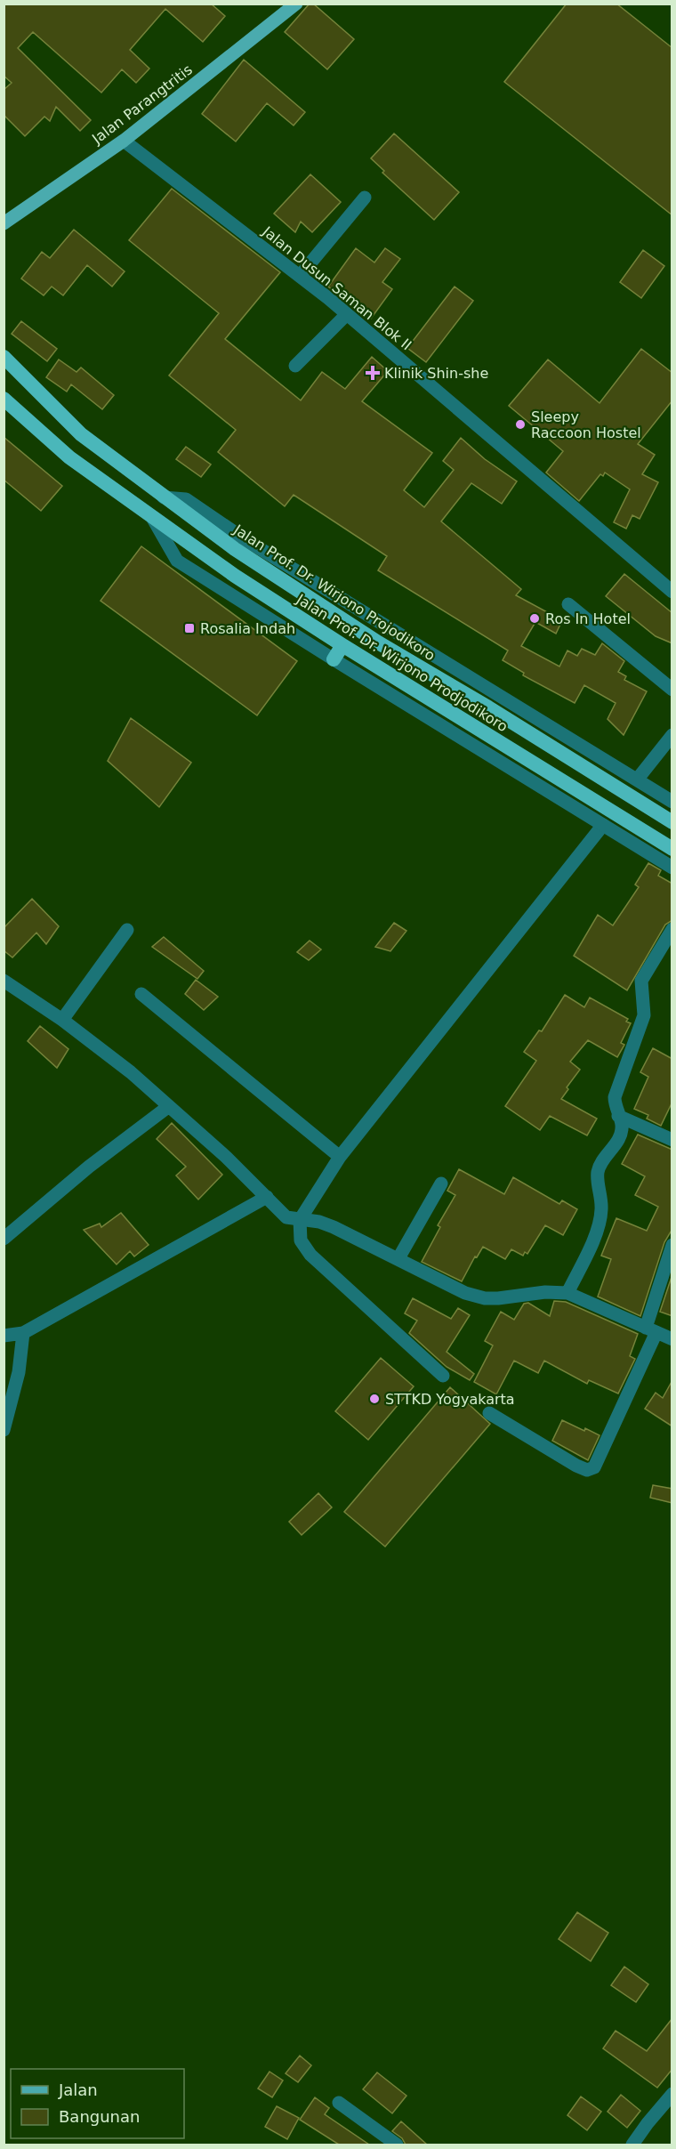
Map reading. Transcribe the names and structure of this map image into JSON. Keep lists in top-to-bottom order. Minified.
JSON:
{"streets":{"highway":["Jalan Prof. Dr. Wirjono Projodikoro","Jalan Prof. Dr. Wirjono Prodjodikoro"],"main road":["Jalan Parangtritis"],"street":["Jalan Dusun Saman Blok II"]},"crossings":[["Jalan Parangtritis","Jalan Dusun Saman Blok II"]],"places":{"health":["Klinik Shin-she"],"other":["Sleepy Raccoon Hostel","Ros In Hotel","STTKD Yogyakarta"],"transit":["Rosalia Indah"]},"legend":["Jalan","Bangunan"]}
